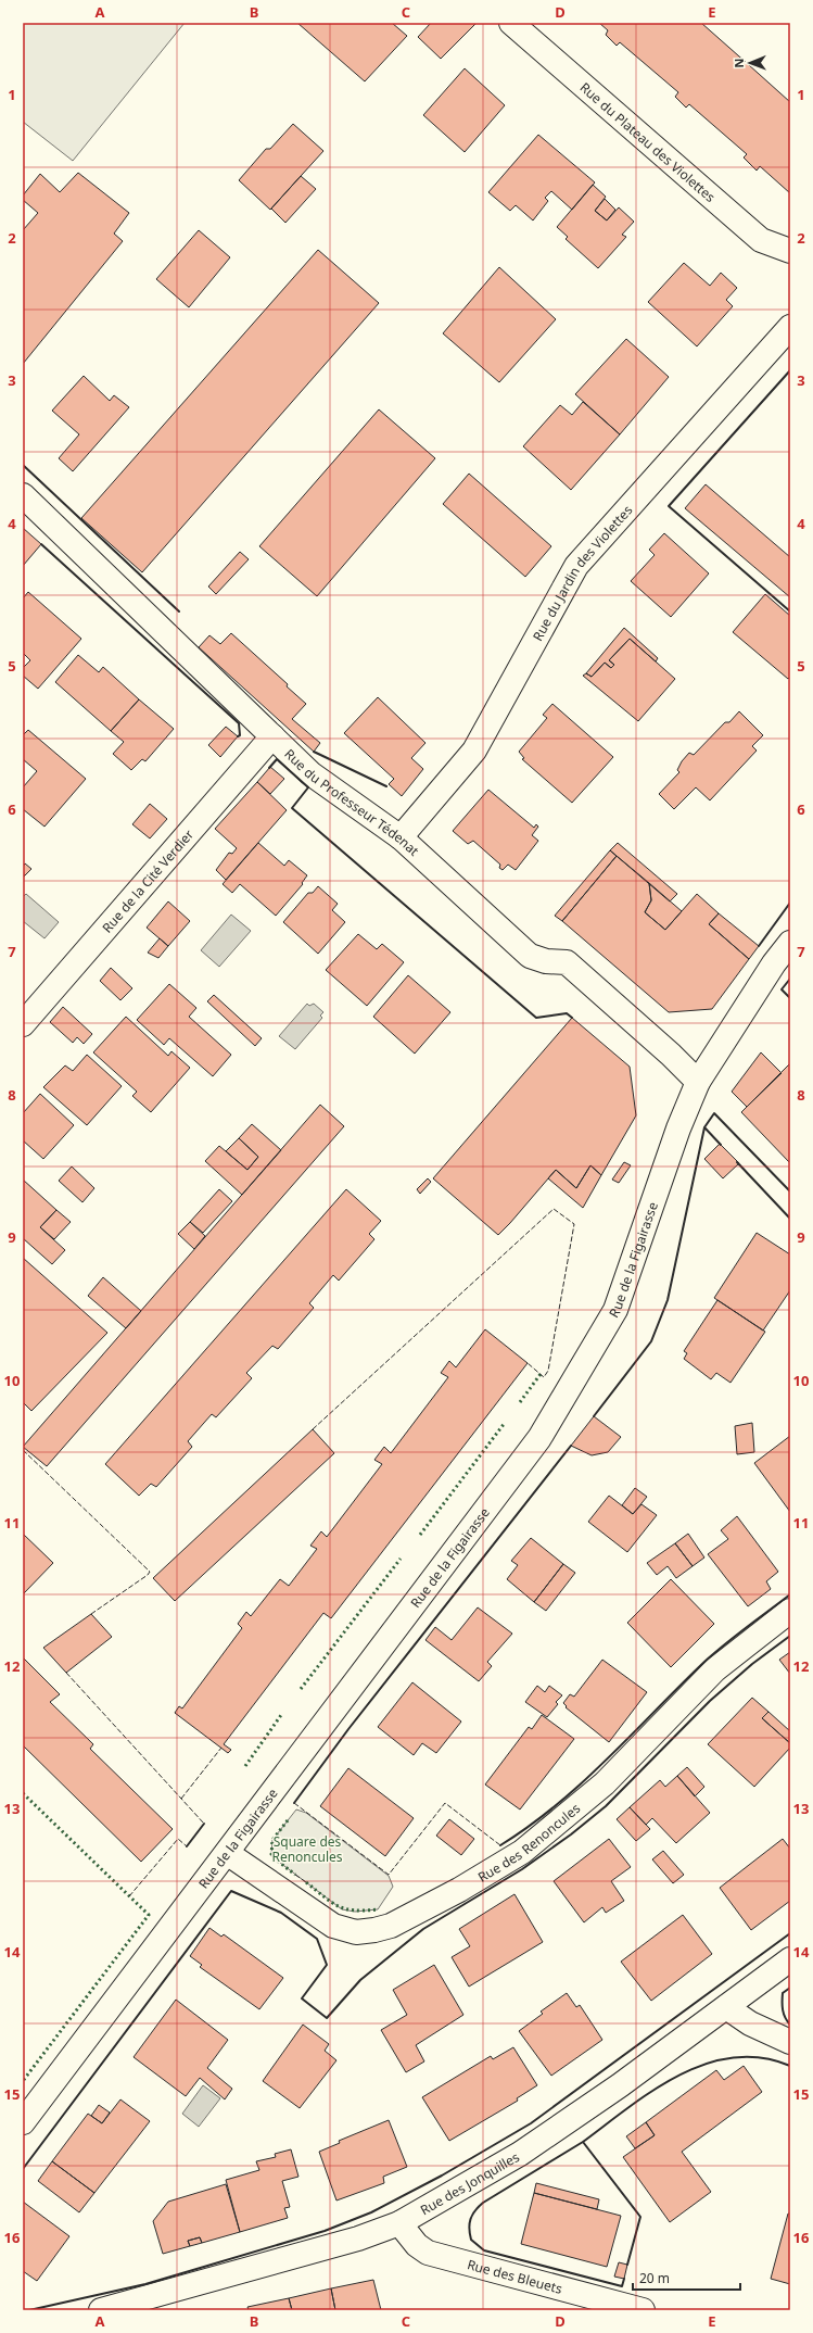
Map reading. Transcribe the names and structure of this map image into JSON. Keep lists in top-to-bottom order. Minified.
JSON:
{"streets":{"street":["Rue du Plateau des Violettes","Rue du Jardin des Violettes","Rue du Professeur Tédenat","Rue de la Cité Verdier","Rue de la Figairasse","Rue des Renoncules","Rue des Jonquilles","Rue des Bleuets"]},"crossings":[["Rue du Jardin des Violettes","Rue du Professeur Tédenat"],["Rue du Professeur Tédenat","Rue de la Cité Verdier"],["Rue du Professeur Tédenat","Rue de la Figairasse"],["Rue de la Figairasse","Rue des Renoncules"],["Rue des Jonquilles","Rue des Bleuets"]],"parks":["Square des Renoncules"],"scale_bar":"20 m","north":"left","grid":{"columns":["A","B","C","D","E"],"rows":["1","2","3","4","5","6","7","8","9","10","11","12","13","14","15","16"]}}
